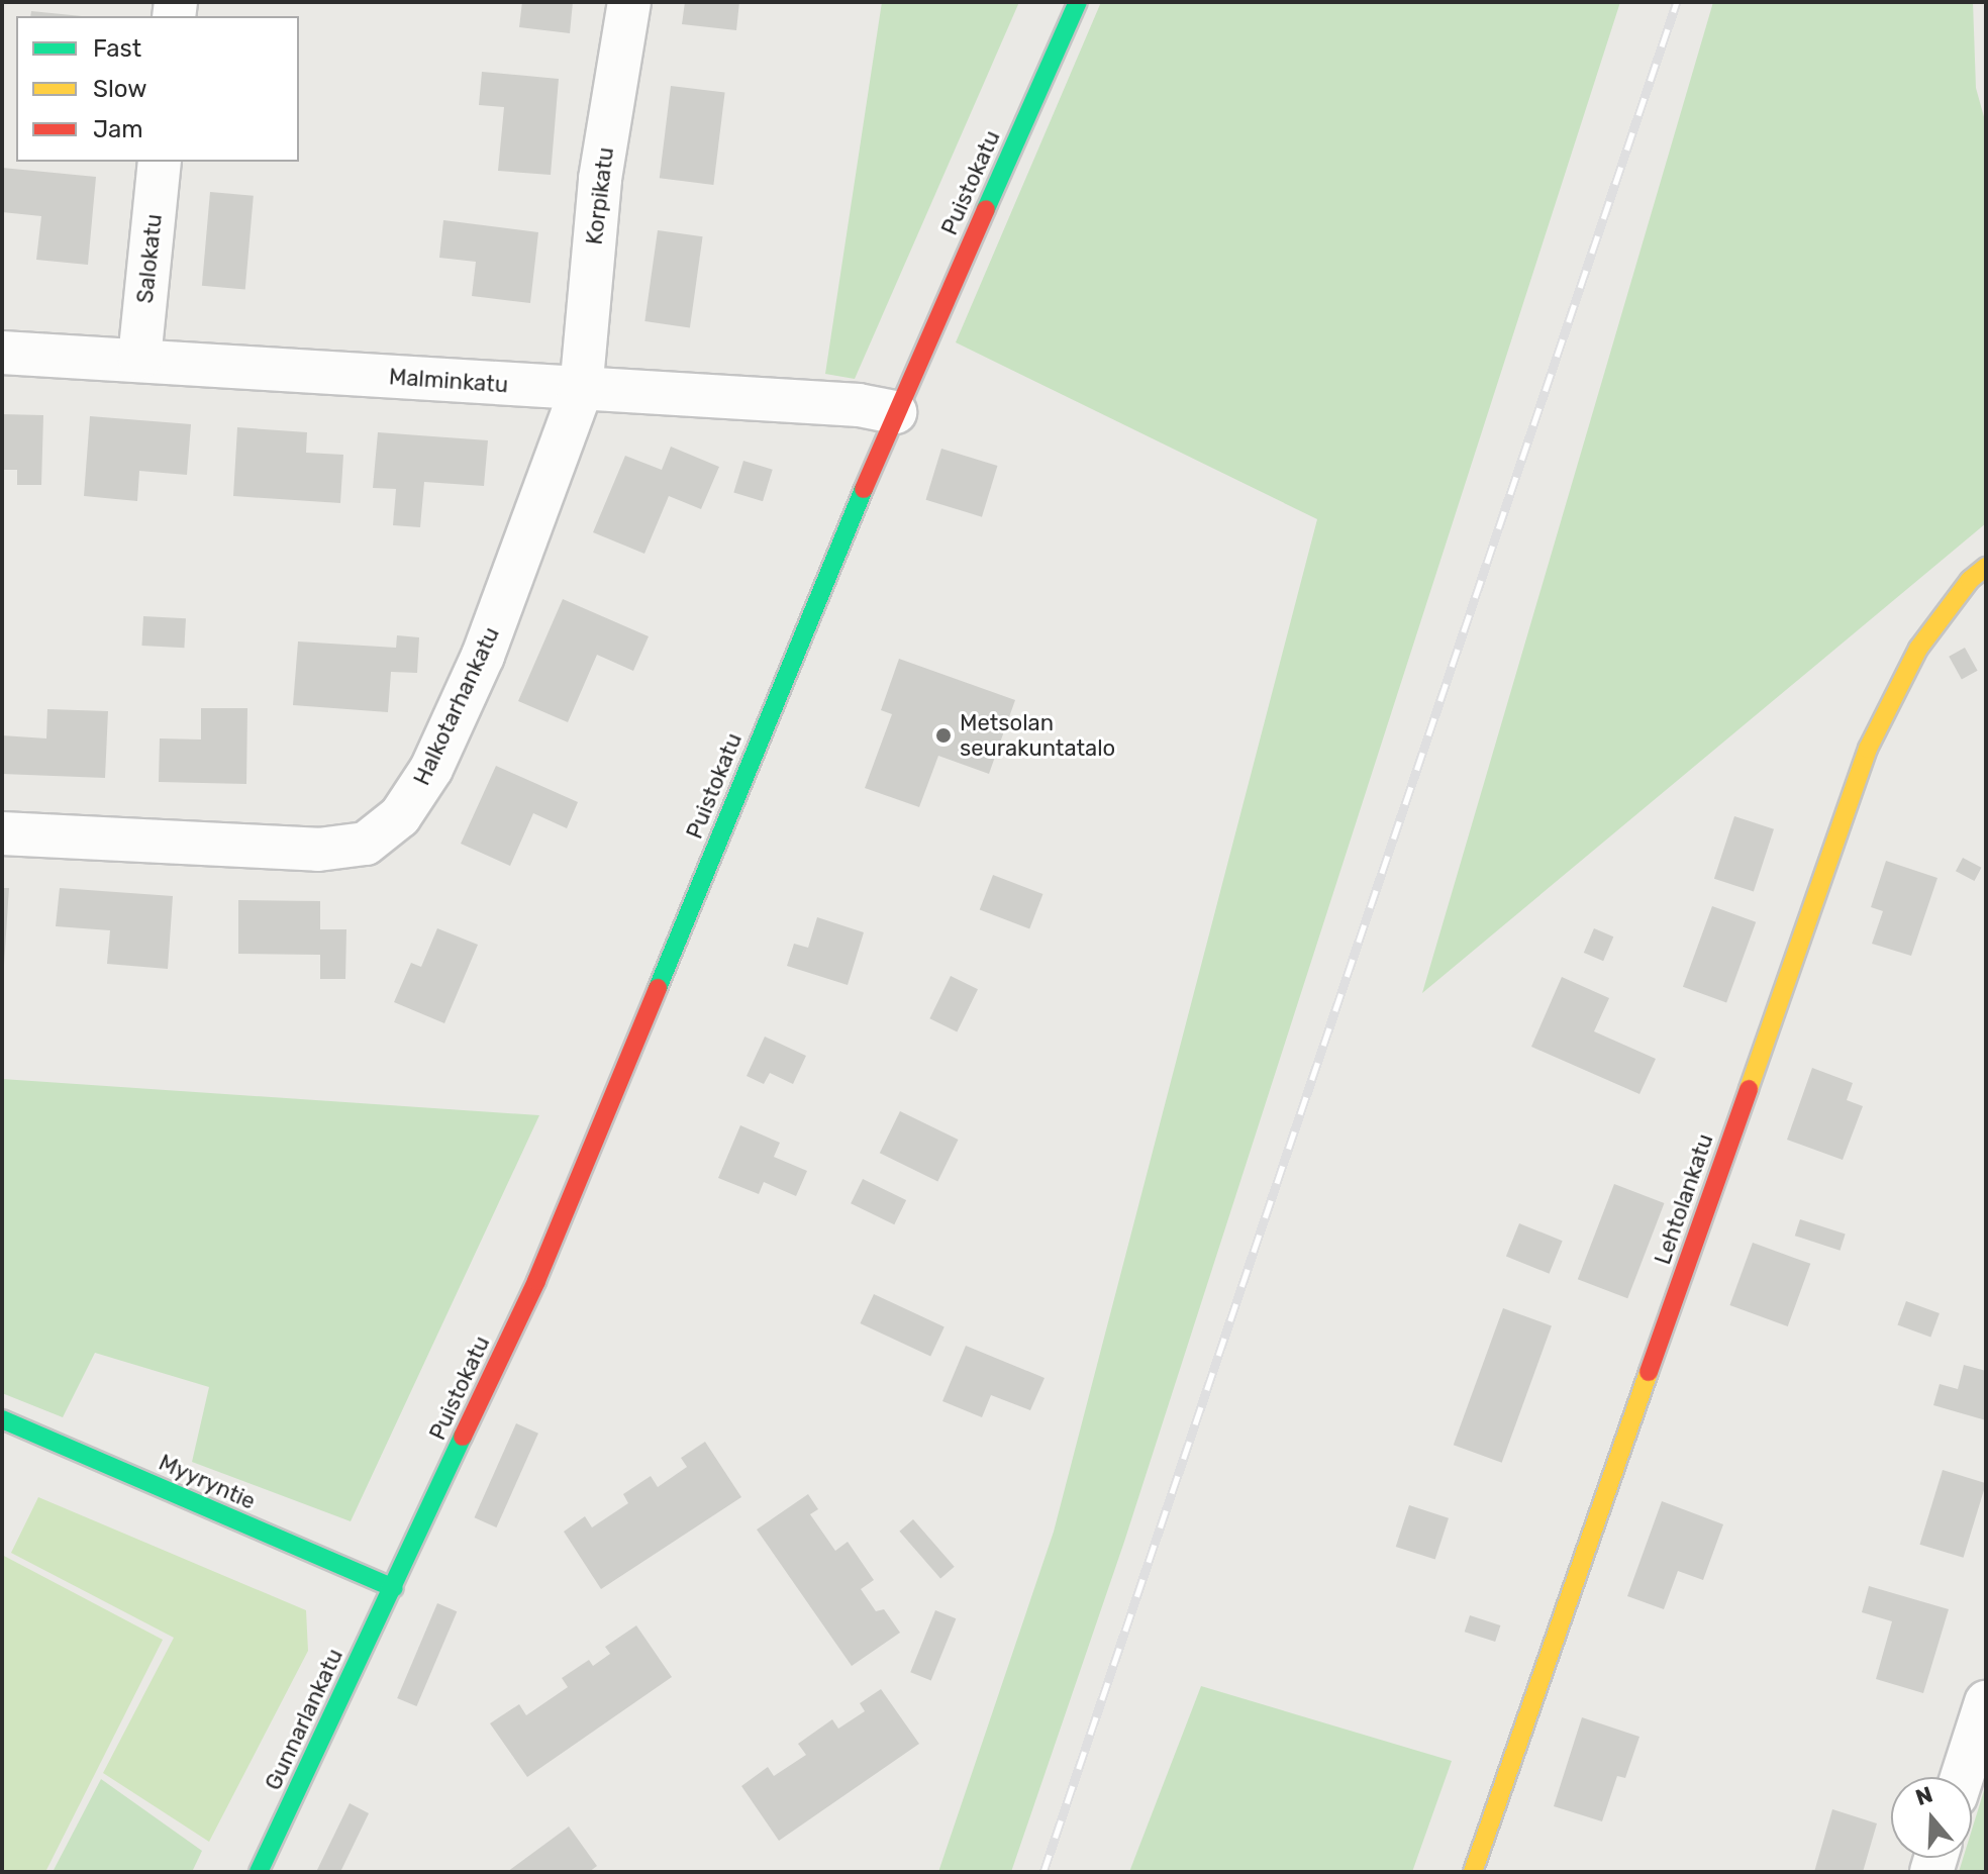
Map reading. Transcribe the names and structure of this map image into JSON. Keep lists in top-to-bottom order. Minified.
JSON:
{"streets":{"street":["Puistokatu","Korpikatu","Salokatu","Malminkatu","Halkotarhankatu","Lehtolankatu","Myyryntie","Gunnarlankatu"]},"crossings":[["Puistokatu","Malminkatu"],["Puistokatu","Myyryntie"],["Puistokatu","Gunnarlankatu"],["Korpikatu","Malminkatu"],["Korpikatu","Halkotarhankatu"],["Salokatu","Malminkatu"],["Malminkatu","Halkotarhankatu"],["Myyryntie","Gunnarlankatu"]],"places":["Metsolan seurakuntatalo"],"legend":["Fast","Slow","Jam"],"north":"top"}
